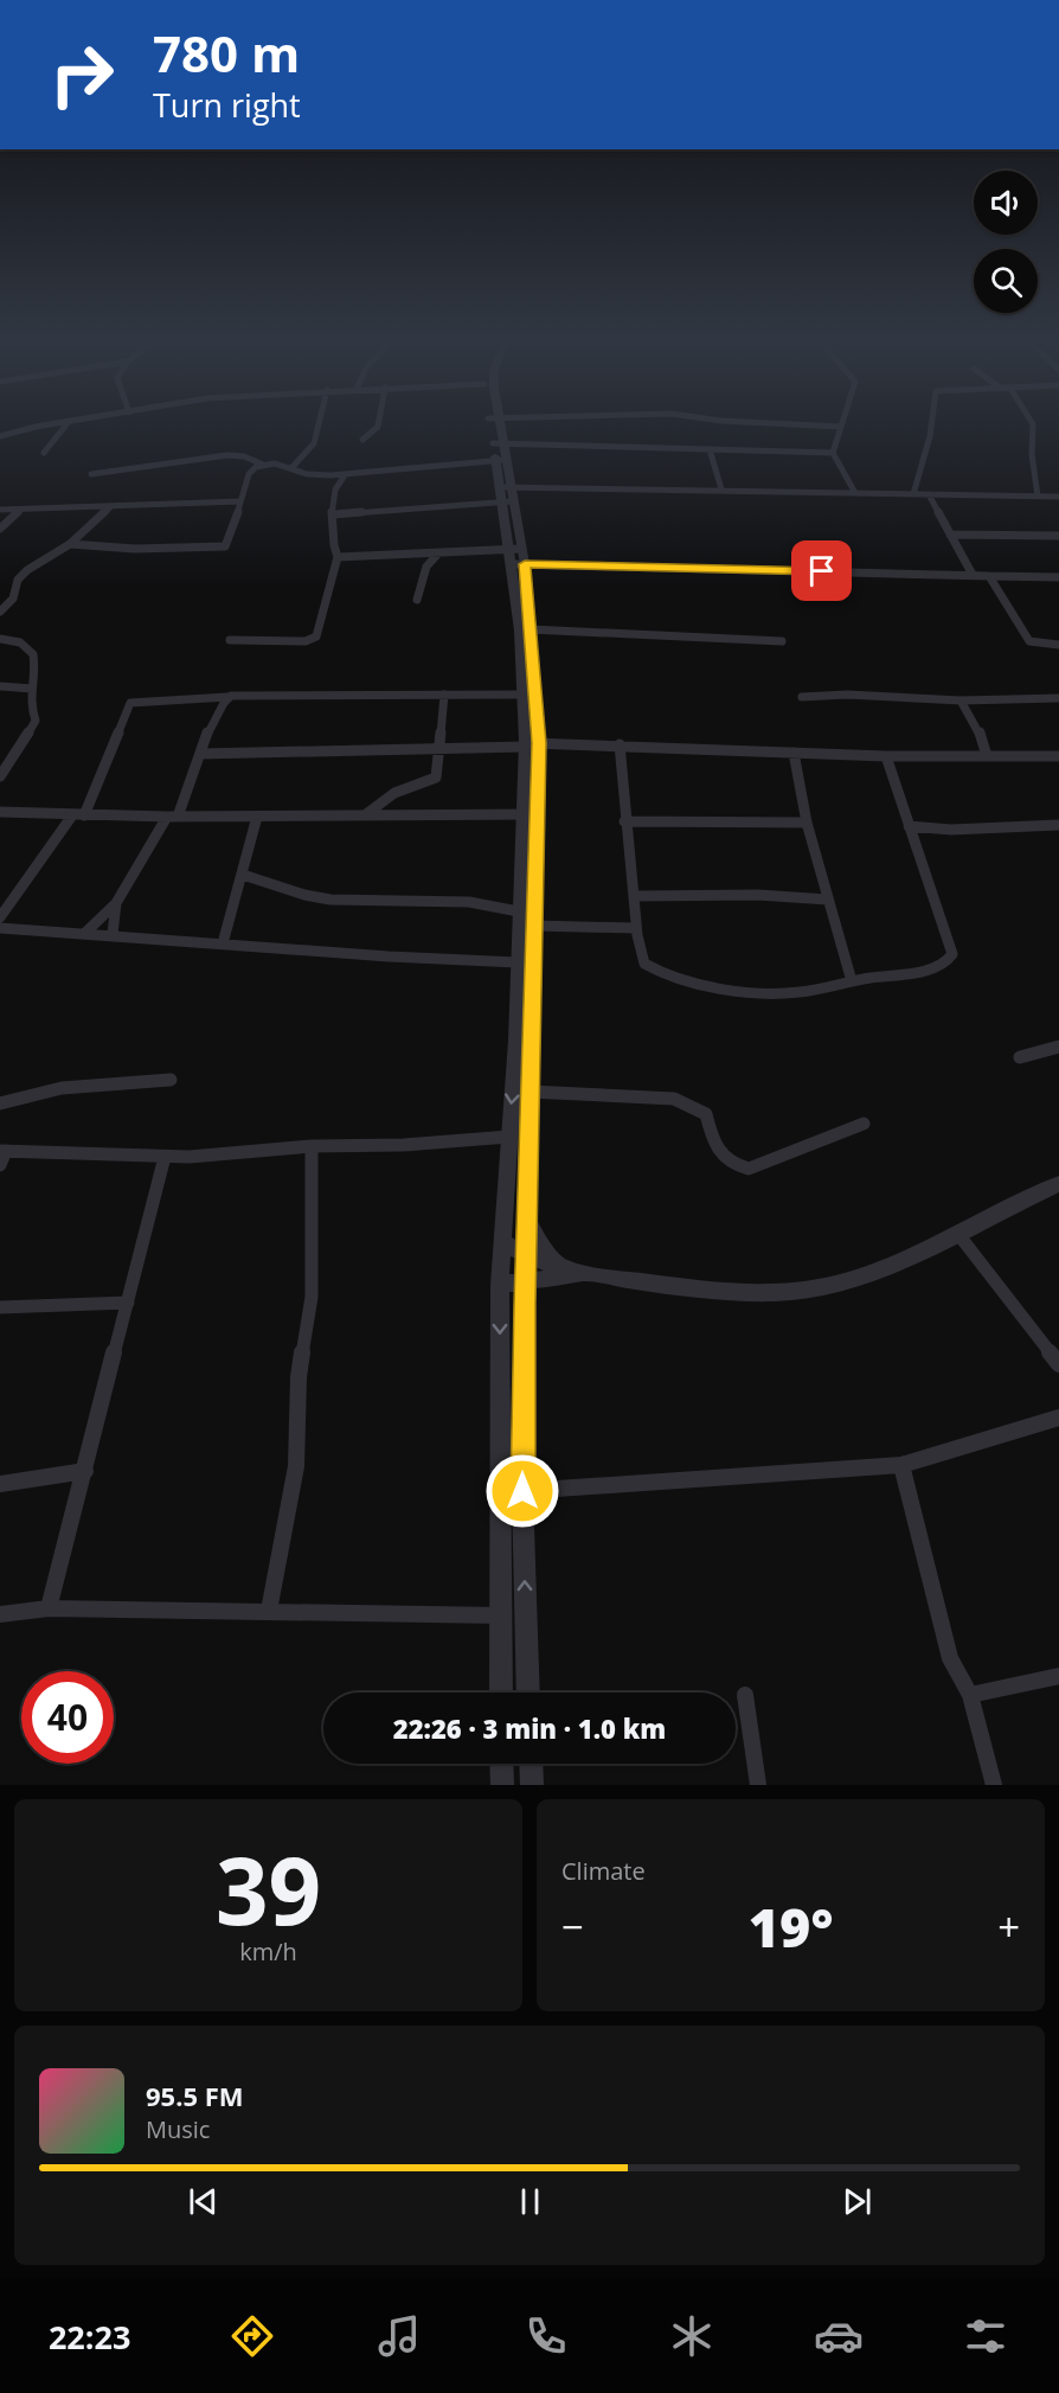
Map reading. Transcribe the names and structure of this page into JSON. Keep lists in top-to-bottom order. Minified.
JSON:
{"page":{"turn":["780 m","Turn right"],"limit":"40","trip":"22:26 · 3 min · 1.0 km","tile":[["39","km/h"],"Climate"],"heat":["−","19°","+"],"song":["95.5 FM","Music"],"tabs":"22:23"}}
